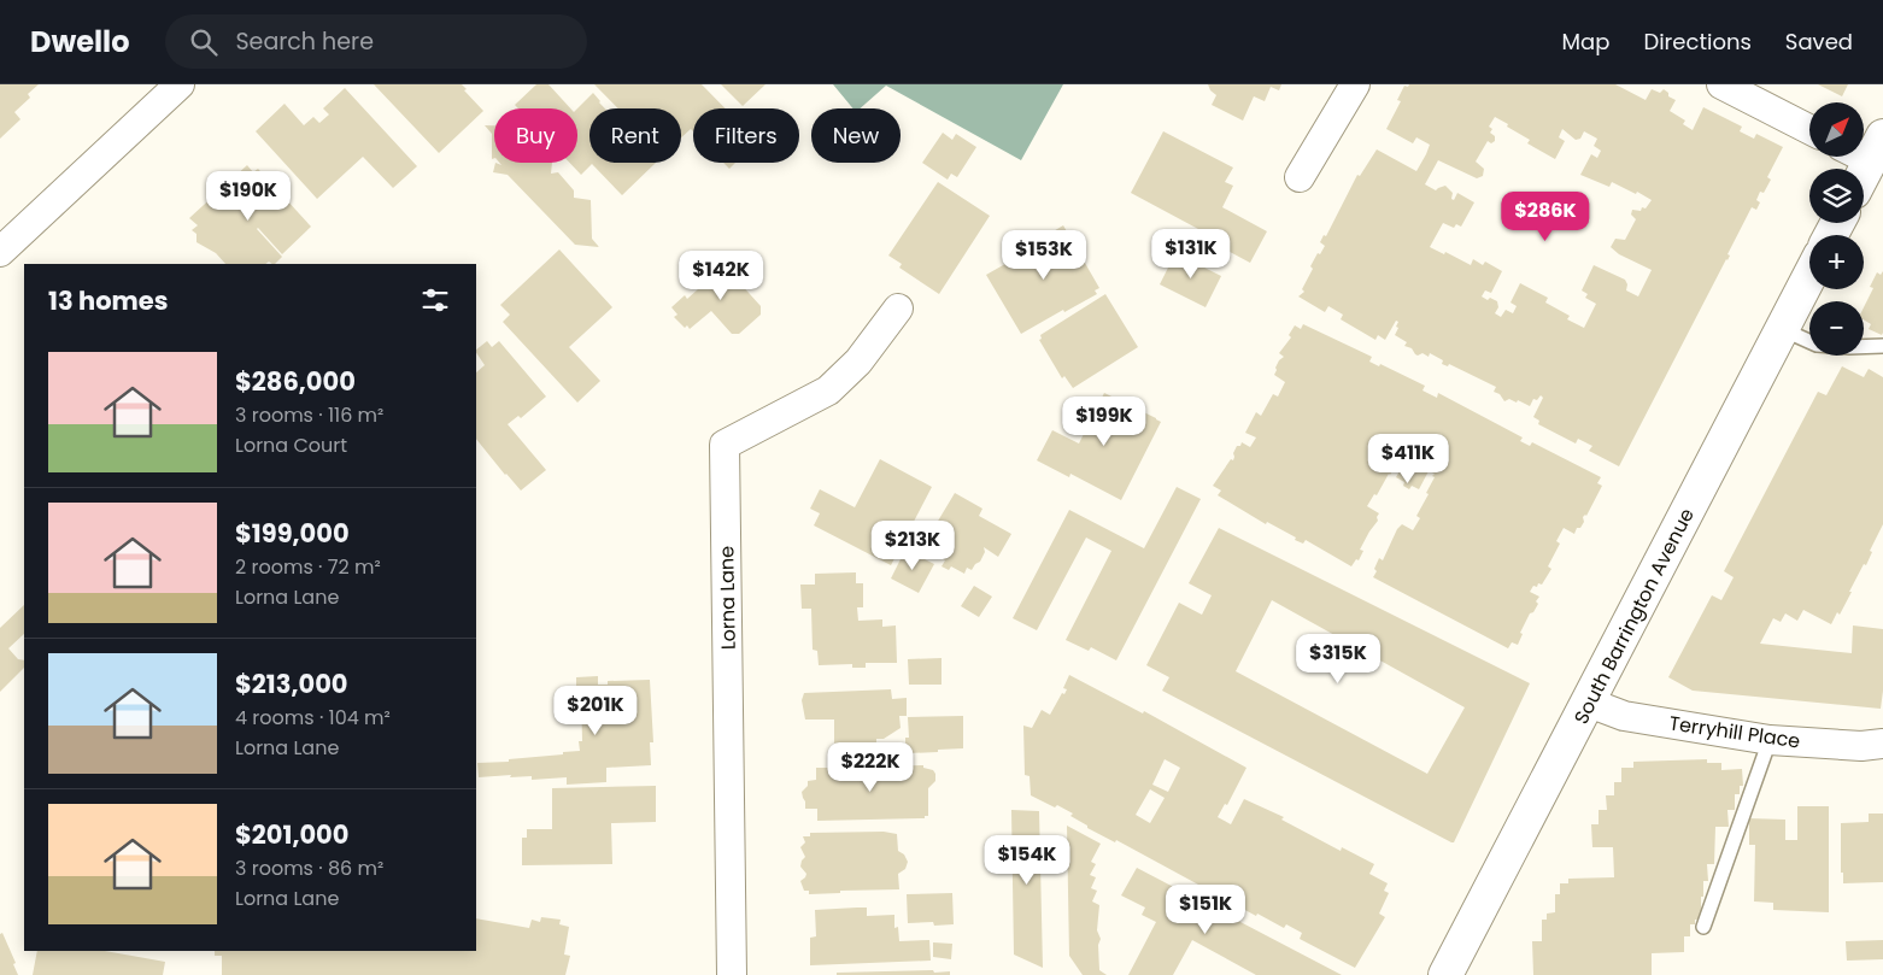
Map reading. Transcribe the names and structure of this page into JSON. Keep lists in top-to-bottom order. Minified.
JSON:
{"streets":{"street":["Lorna Lane","South Barrington Avenue","Terryhill Place"]},"crossings":[["South Barrington Avenue","Terryhill Place"]],"north":"top right","page":{"header":"Dwello","search":"Search here","nav":["Map","Directions","Saved"],"map_buttons":["+","−"],"chip":["Buy","Rent","Filters","New"],"price":["$190K","$286K","$131K","$153K","$142K","$199K","$411K","$213K","$315K","$201K","$222K","$154K","$151K"],"heading":"13 homes","list":[{"name":"$286,000","note":"3 rooms · 116 m² · Lorna Court"},{"name":"$199,000","note":"2 rooms · 72 m² · Lorna Lane"},{"name":"$213,000","note":"4 rooms · 104 m² · Lorna Lane"},{"name":"$201,000","note":"3 rooms · 86 m² · Lorna Lane"}]}}
